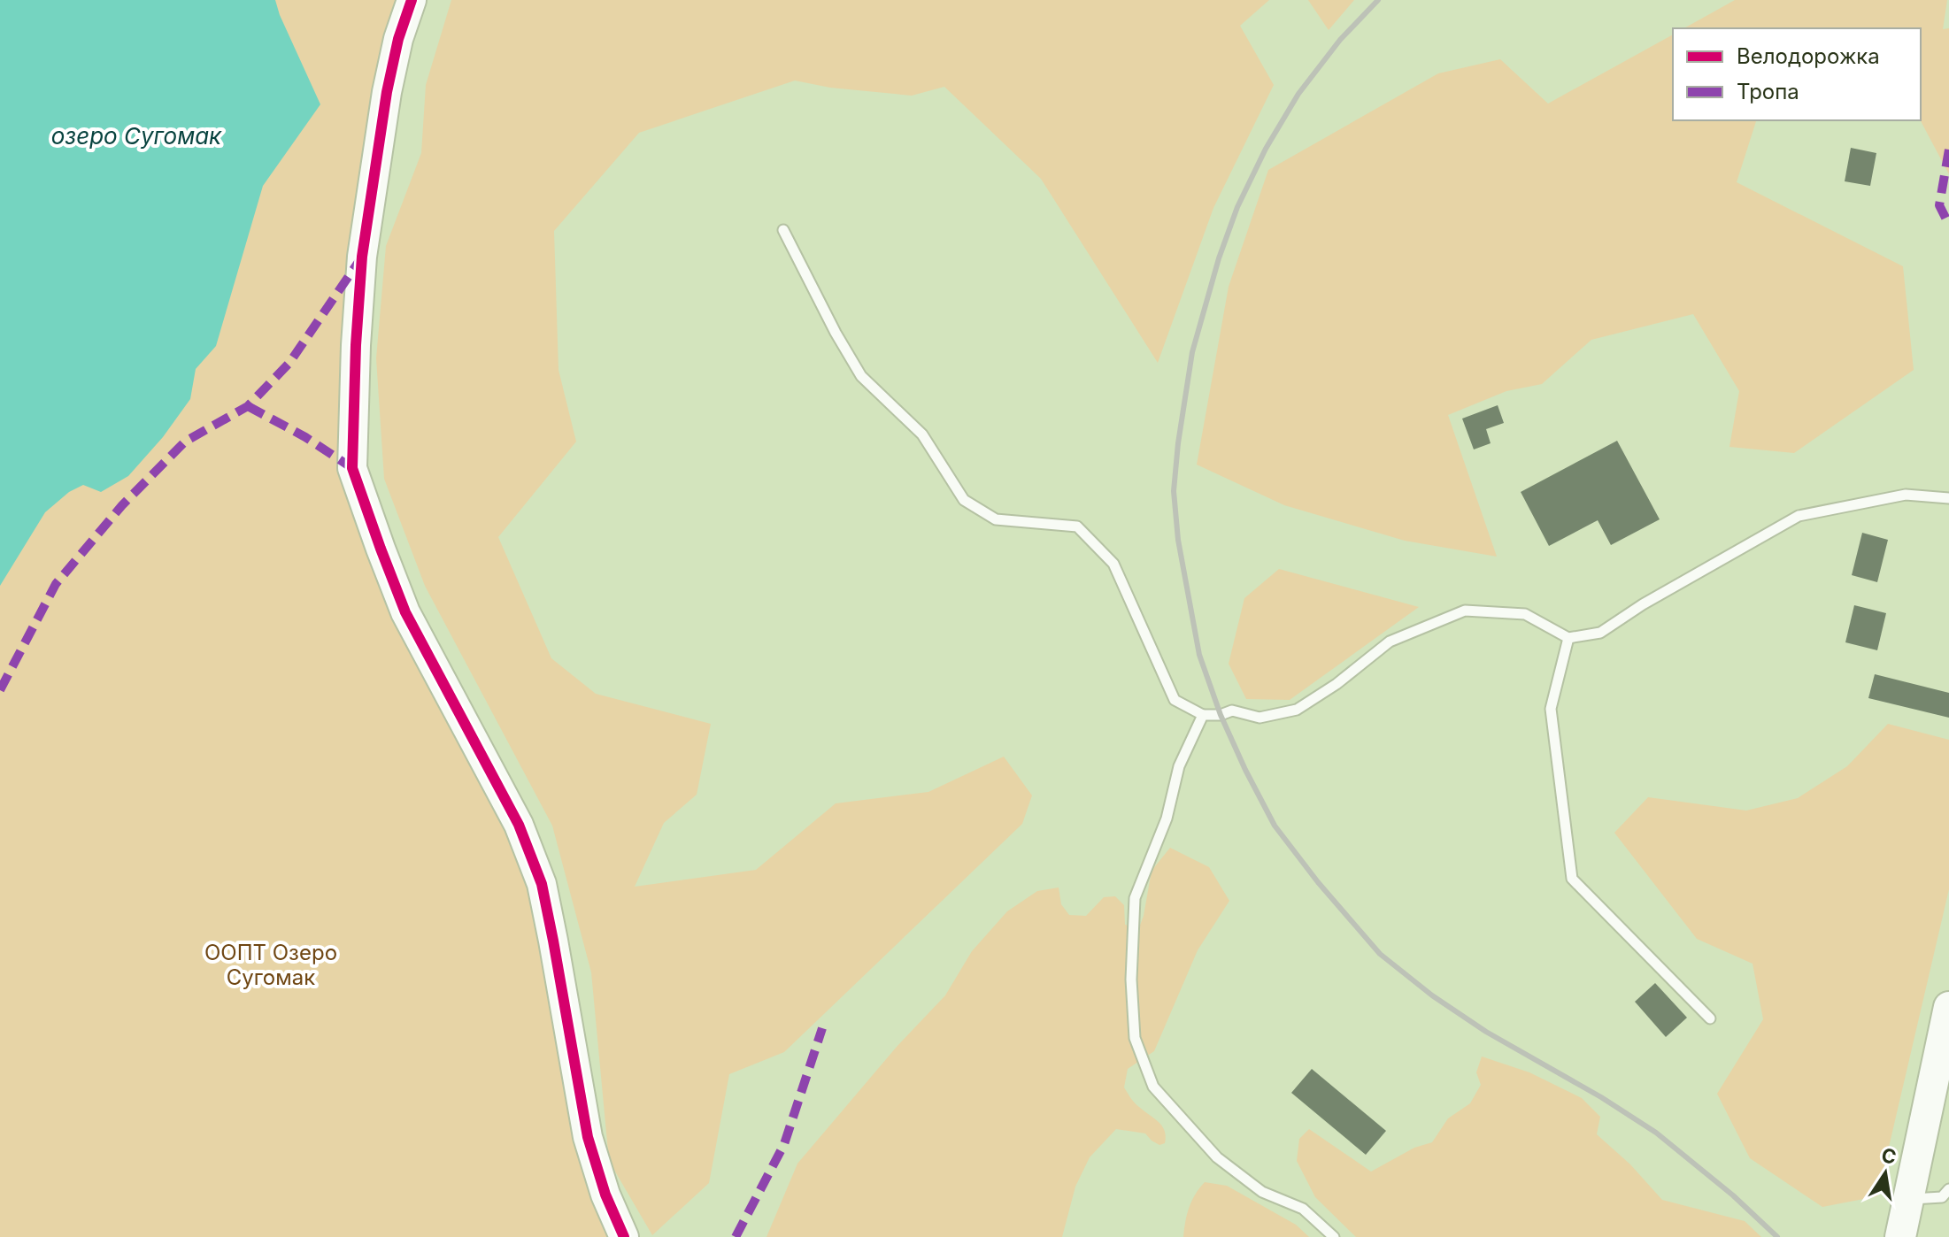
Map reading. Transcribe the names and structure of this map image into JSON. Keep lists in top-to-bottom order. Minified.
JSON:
{"water":["озеро Сугомак"],"parks":["ООПТ Озеро Сугомак"],"legend":["Велодорожка","Тропа"],"north":"top"}
